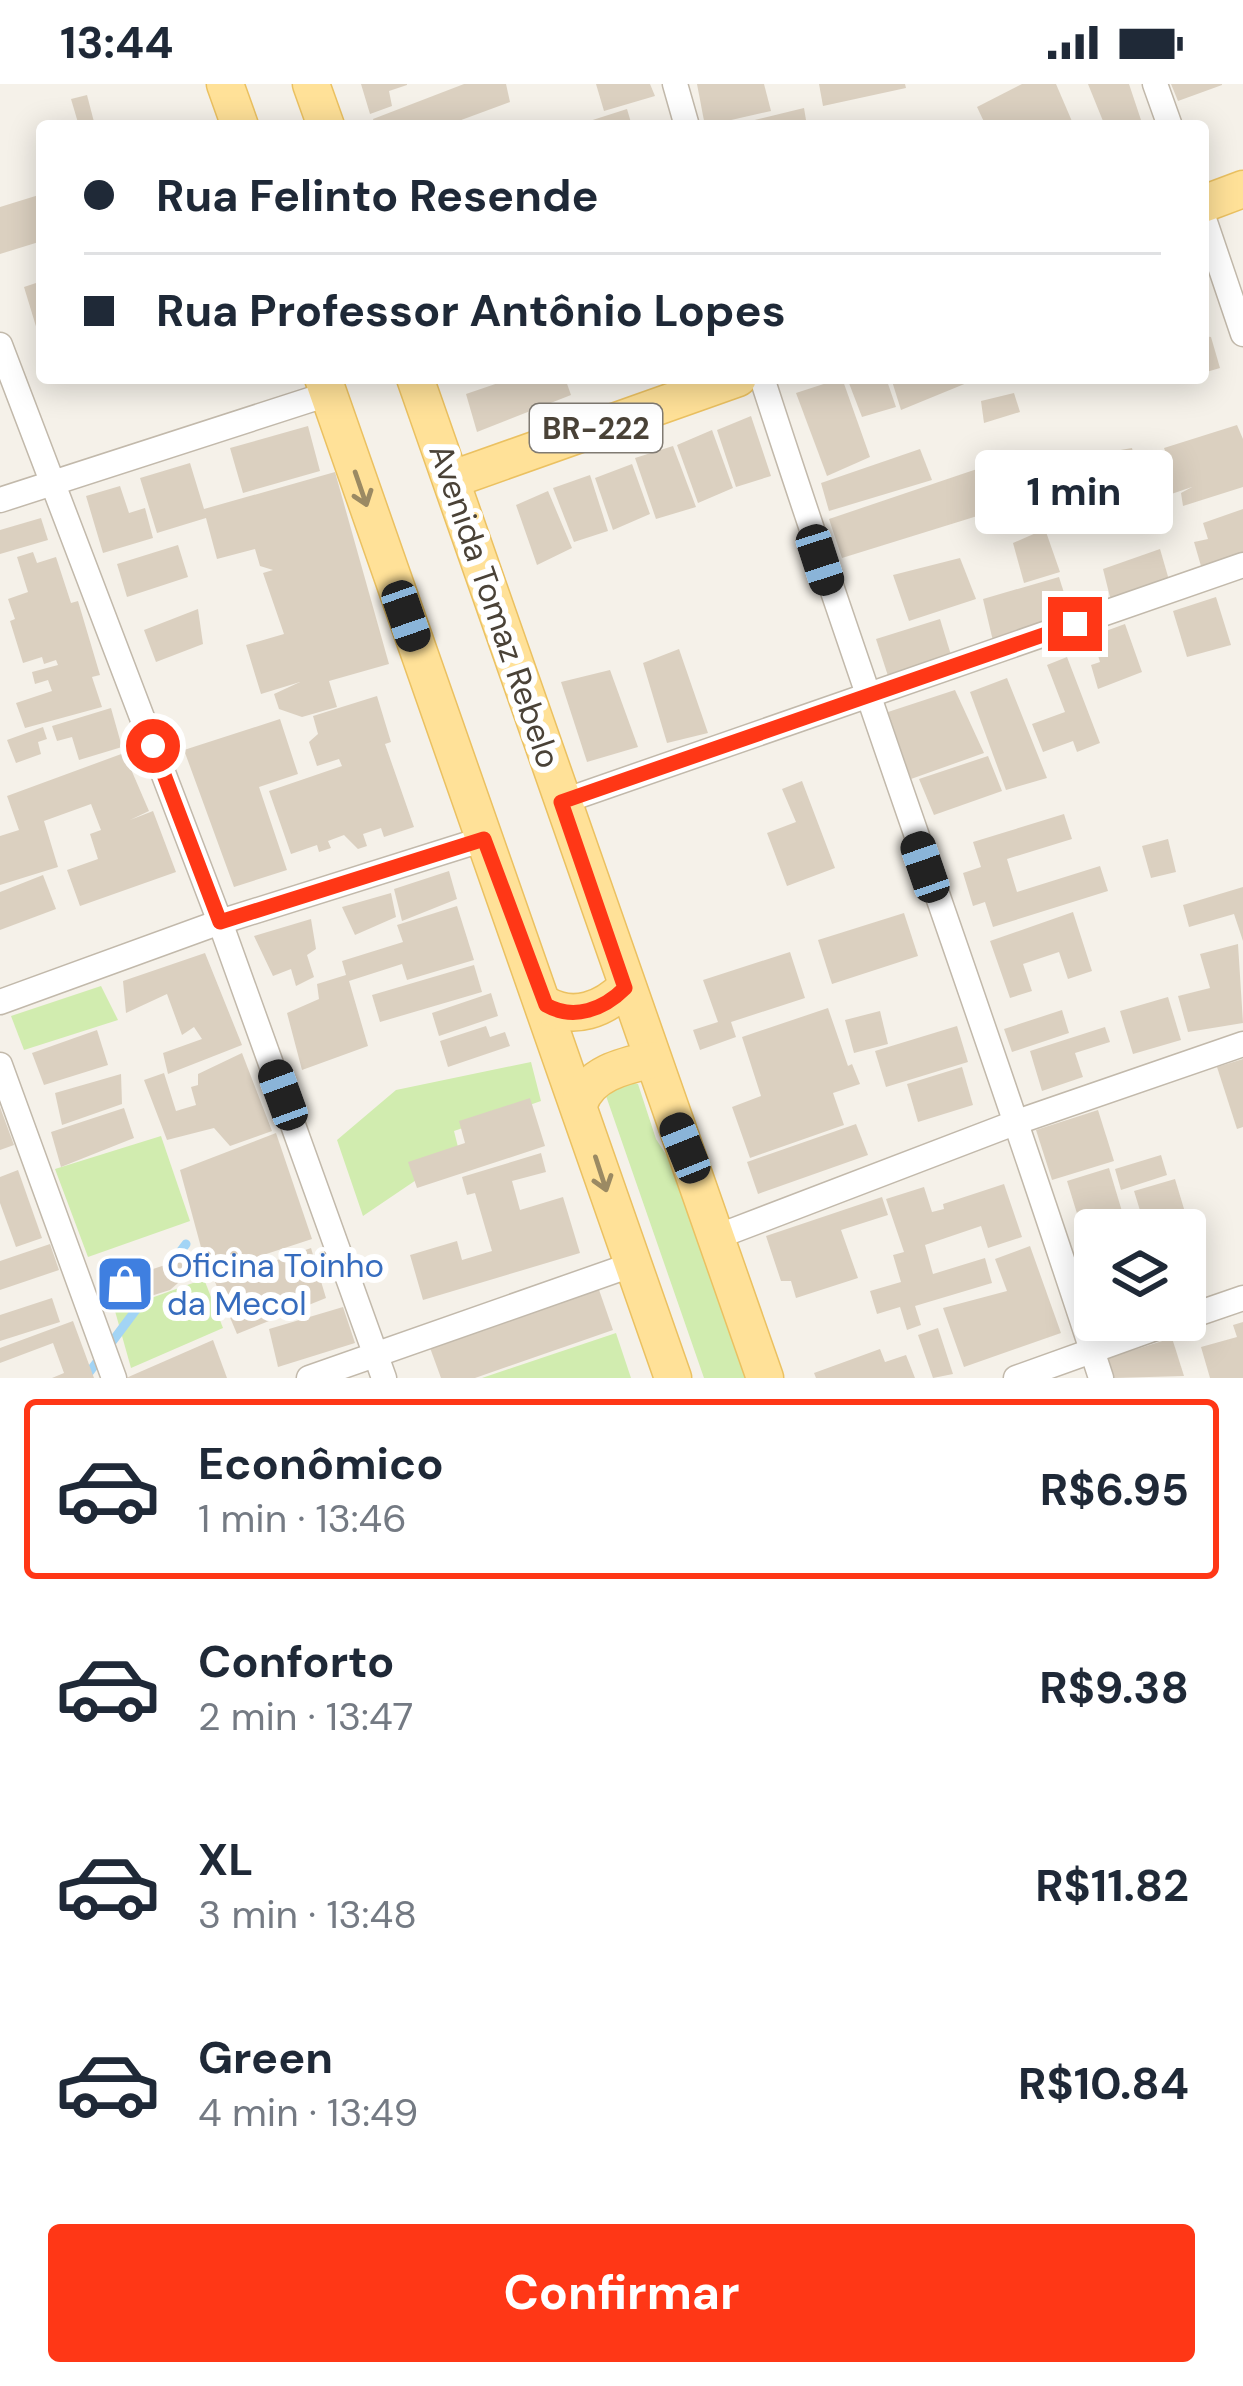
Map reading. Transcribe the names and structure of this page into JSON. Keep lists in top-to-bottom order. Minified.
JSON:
{"streets":{"main road":["BR-222","Avenida Tomaz Rebelo"]},"crossings":[["BR-222","Avenida Tomaz Rebelo"]],"places":{"shop":["Oficina Toinho da Mecol"]},"page":{"status":"13:44","banner":["Rua Felinto Resende","Rua Professor Antônio Lopes"],"bubble":"1 min","list":[{"name":"Econômico","note":"1 min · 13:46","value":"R$6.95"},{"name":"Conforto","note":"2 min · 13:47","value":"R$9.38"},{"name":"XL","note":"3 min · 13:48","value":"R$11.82"},{"name":"Green","note":"4 min · 13:49","value":"R$10.84"}],"buttons":"Confirmar"}}
